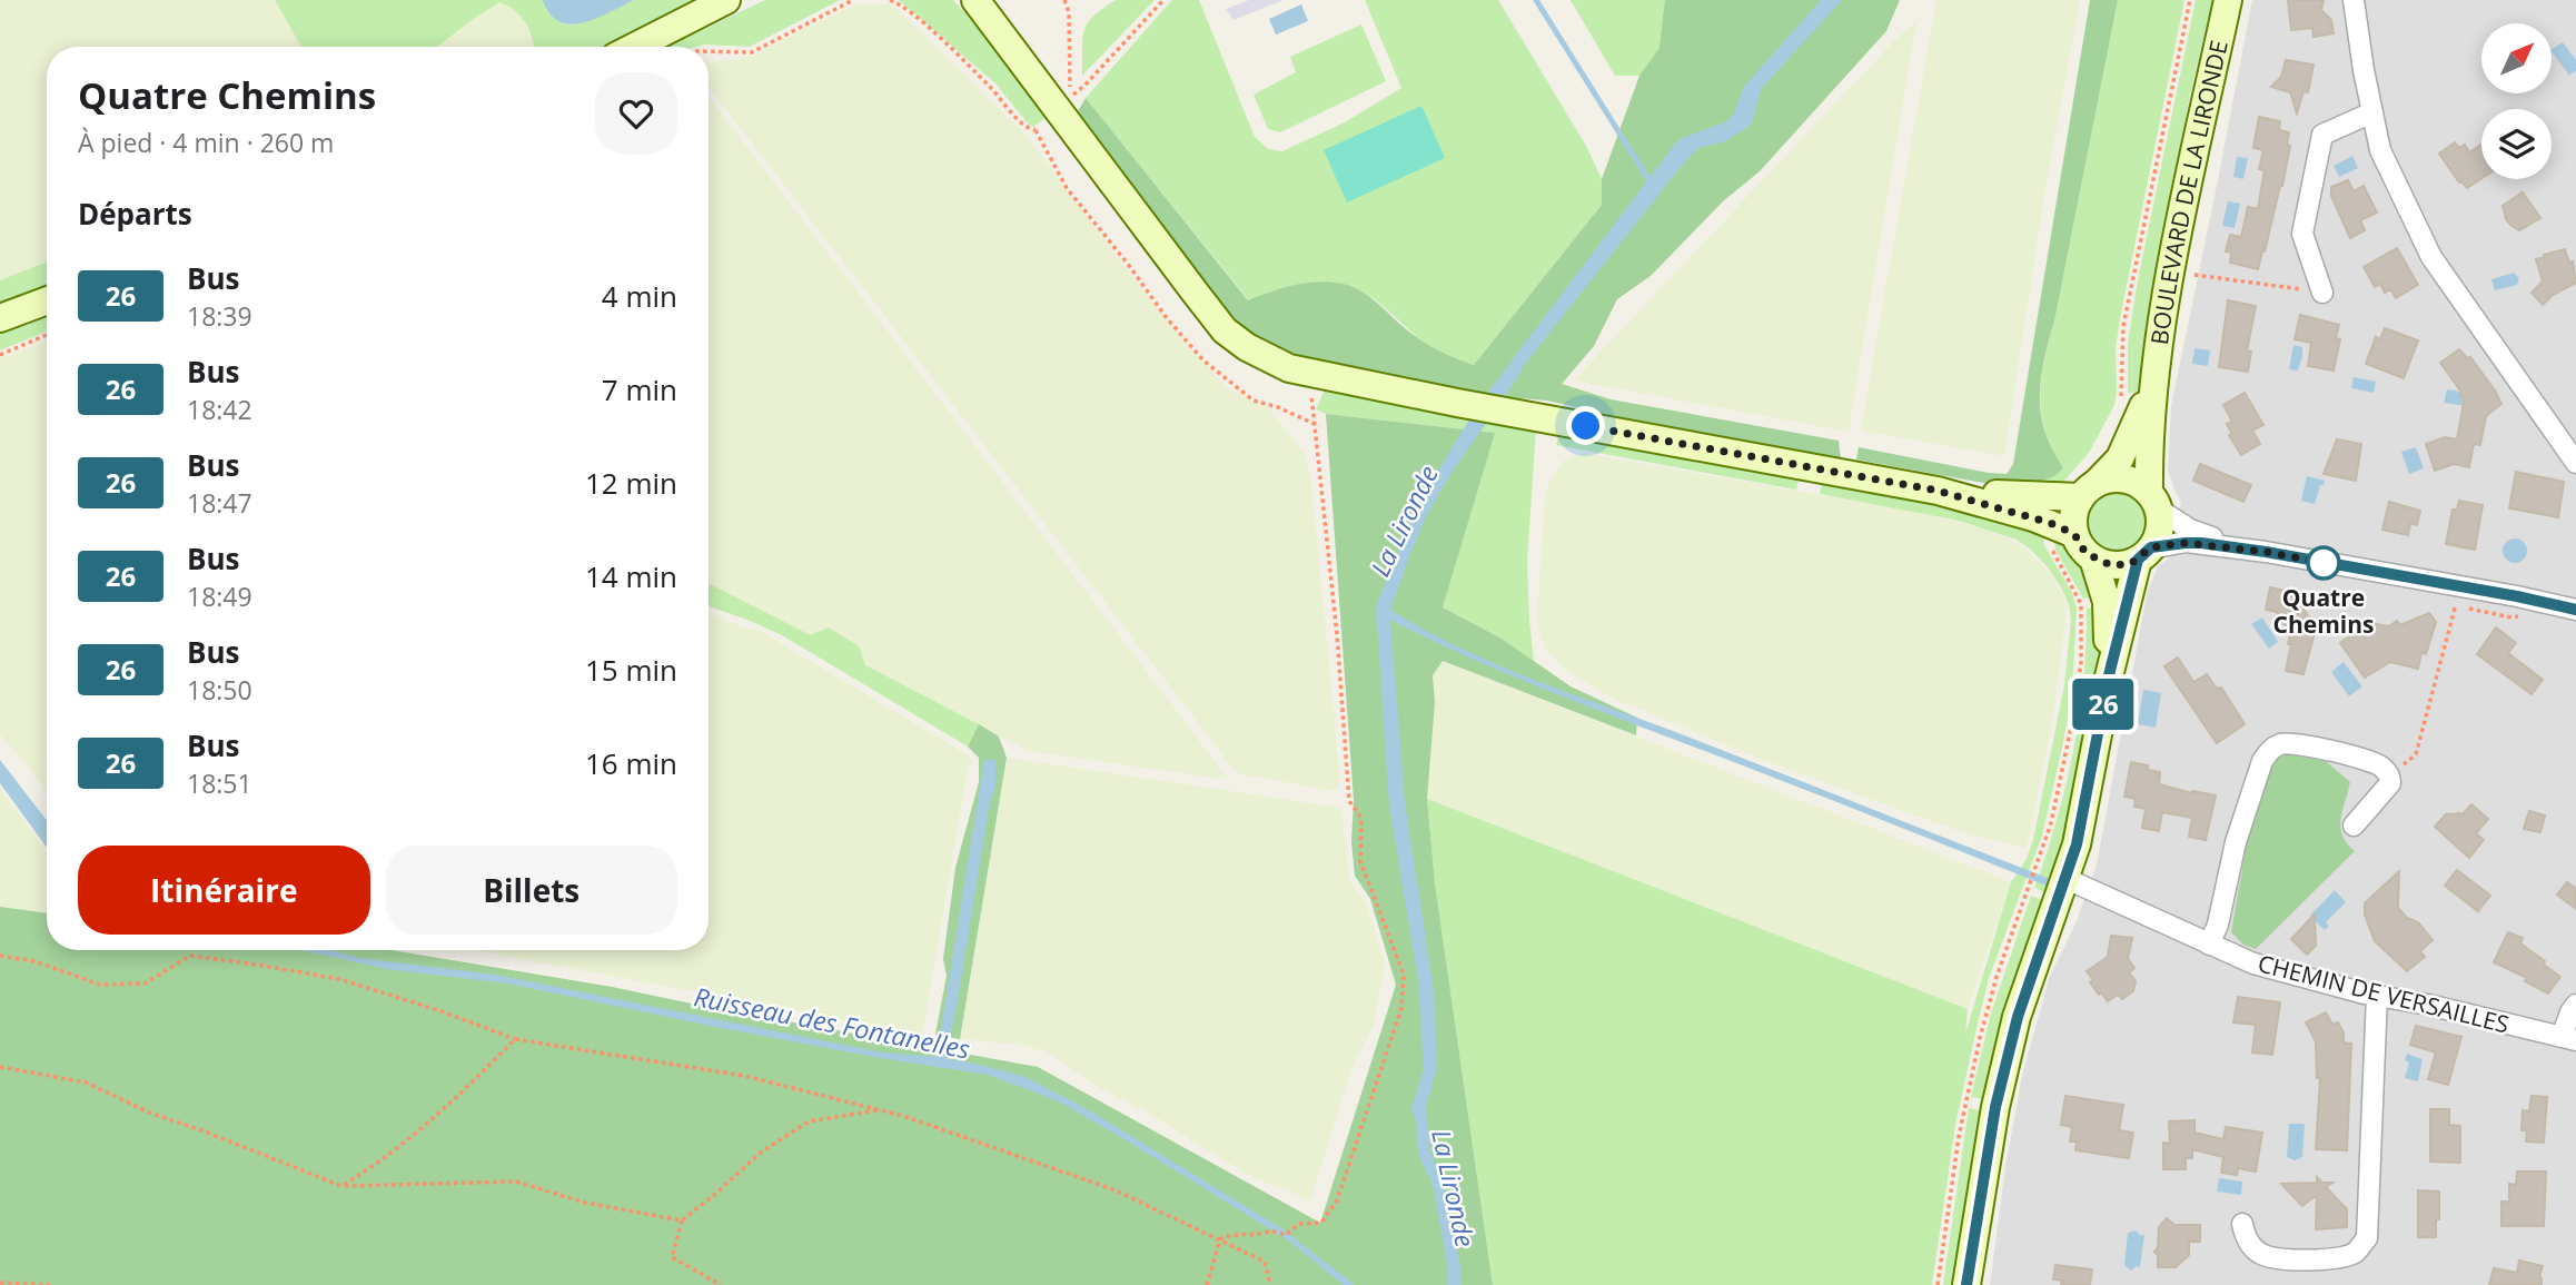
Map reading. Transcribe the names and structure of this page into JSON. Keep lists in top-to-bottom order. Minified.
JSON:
{"streets":{"street":["BOULEVARD DE LA LIRONDE","CHEMIN DE VERSAILLES"]},"water":["La Lironde","Ruisseau des Fontanelles"],"places":["Quatre Chemins"],"lines":["bus line 26"],"north":"top right","page":{"on_map":"26","heading":[["Quatre Chemins","À pied · 4 min · 260 m"],"Départs"],"list":[{"mark":"26","name":"Bus","note":"18:39","value":"4 min"},{"mark":"26","name":"Bus","note":"18:42","value":"7 min"},{"mark":"26","name":"Bus","note":"18:47","value":"12 min"},{"mark":"26","name":"Bus","note":"18:49","value":"14 min"},{"mark":"26","name":"Bus","note":"18:50","value":"15 min"},{"mark":"26","name":"Bus","note":"18:51","value":"16 min"}],"buttons":["Itinéraire","Billets"]}}
